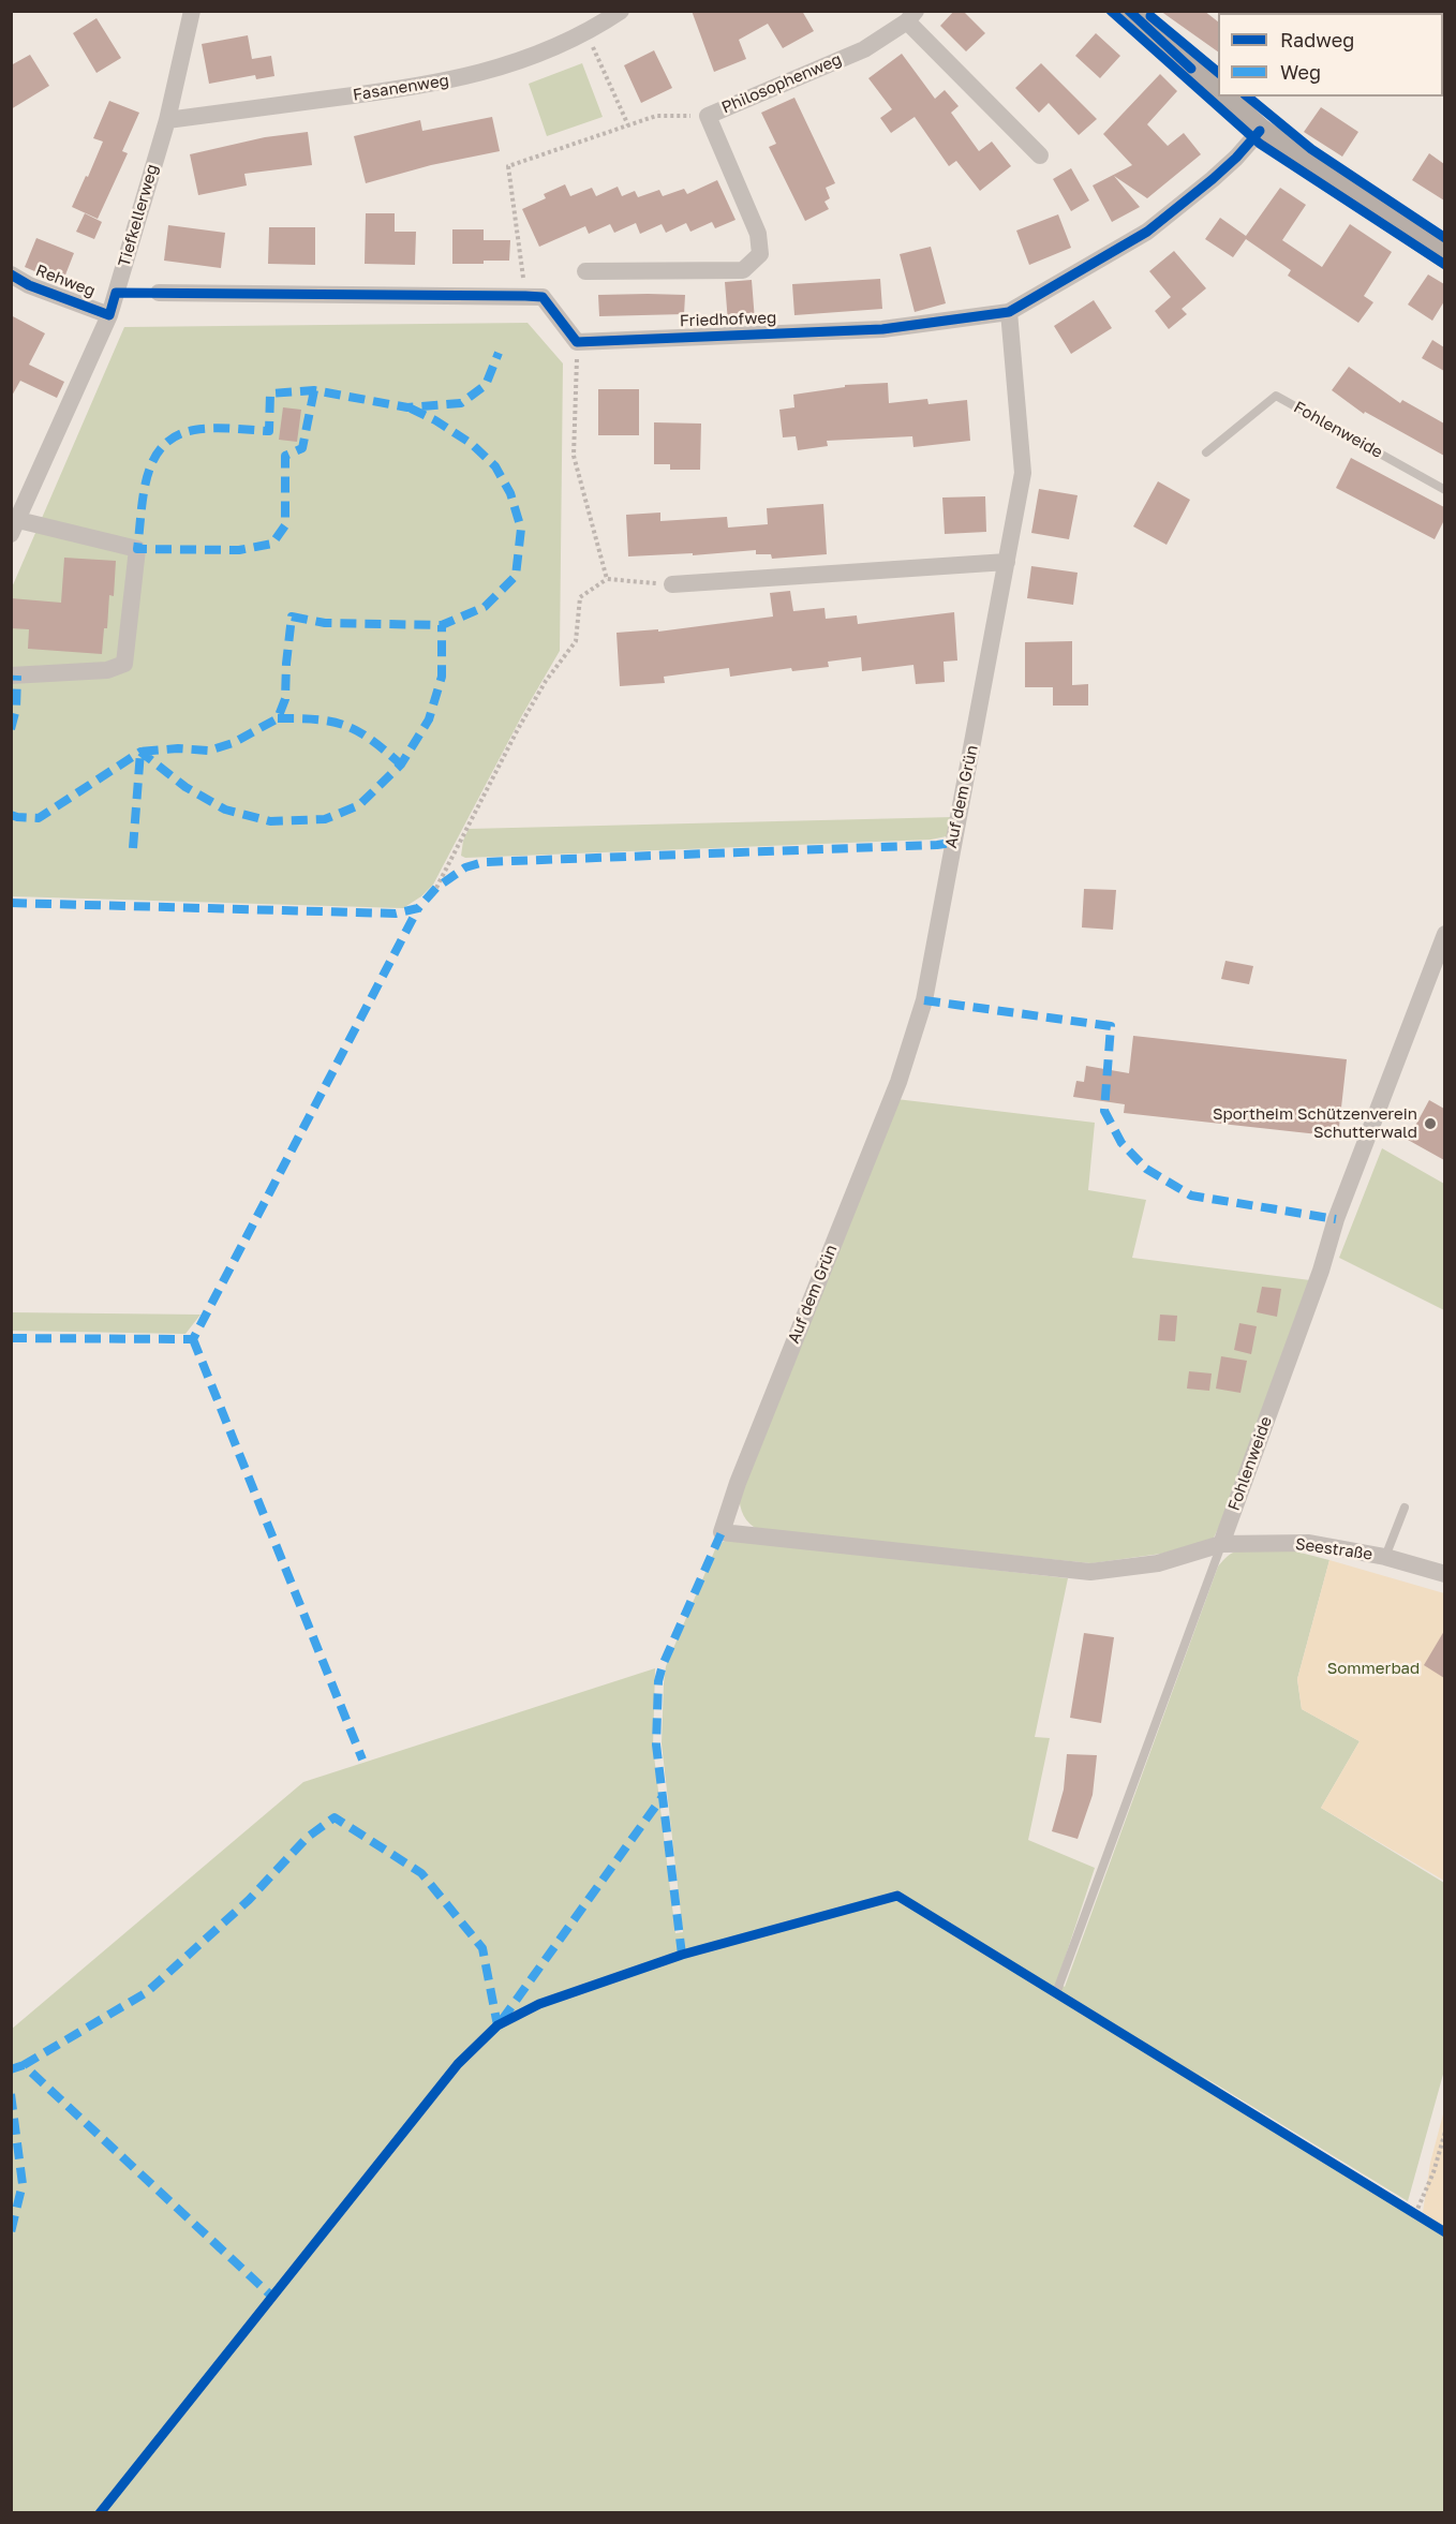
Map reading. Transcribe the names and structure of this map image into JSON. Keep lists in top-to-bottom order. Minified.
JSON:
{"streets":{"street":["Philosophenweg","Fasanenweg","Tiefkellerweg","Rehweg","Friedhofweg","Fohlenweide","Auf dem Grün","Seestraße"]},"crossings":[["Fasanenweg","Tiefkellerweg"],["Tiefkellerweg","Rehweg"],["Friedhofweg","Auf dem Grün"],["Fohlenweide","Auf dem Grün"],["Fohlenweide","Seestraße"],["Auf dem Grün","Seestraße"]],"parks":["Sommerbad"],"places":["Sportheim Schützenverein Schutterwald"],"legend":["Radweg","Weg"]}
